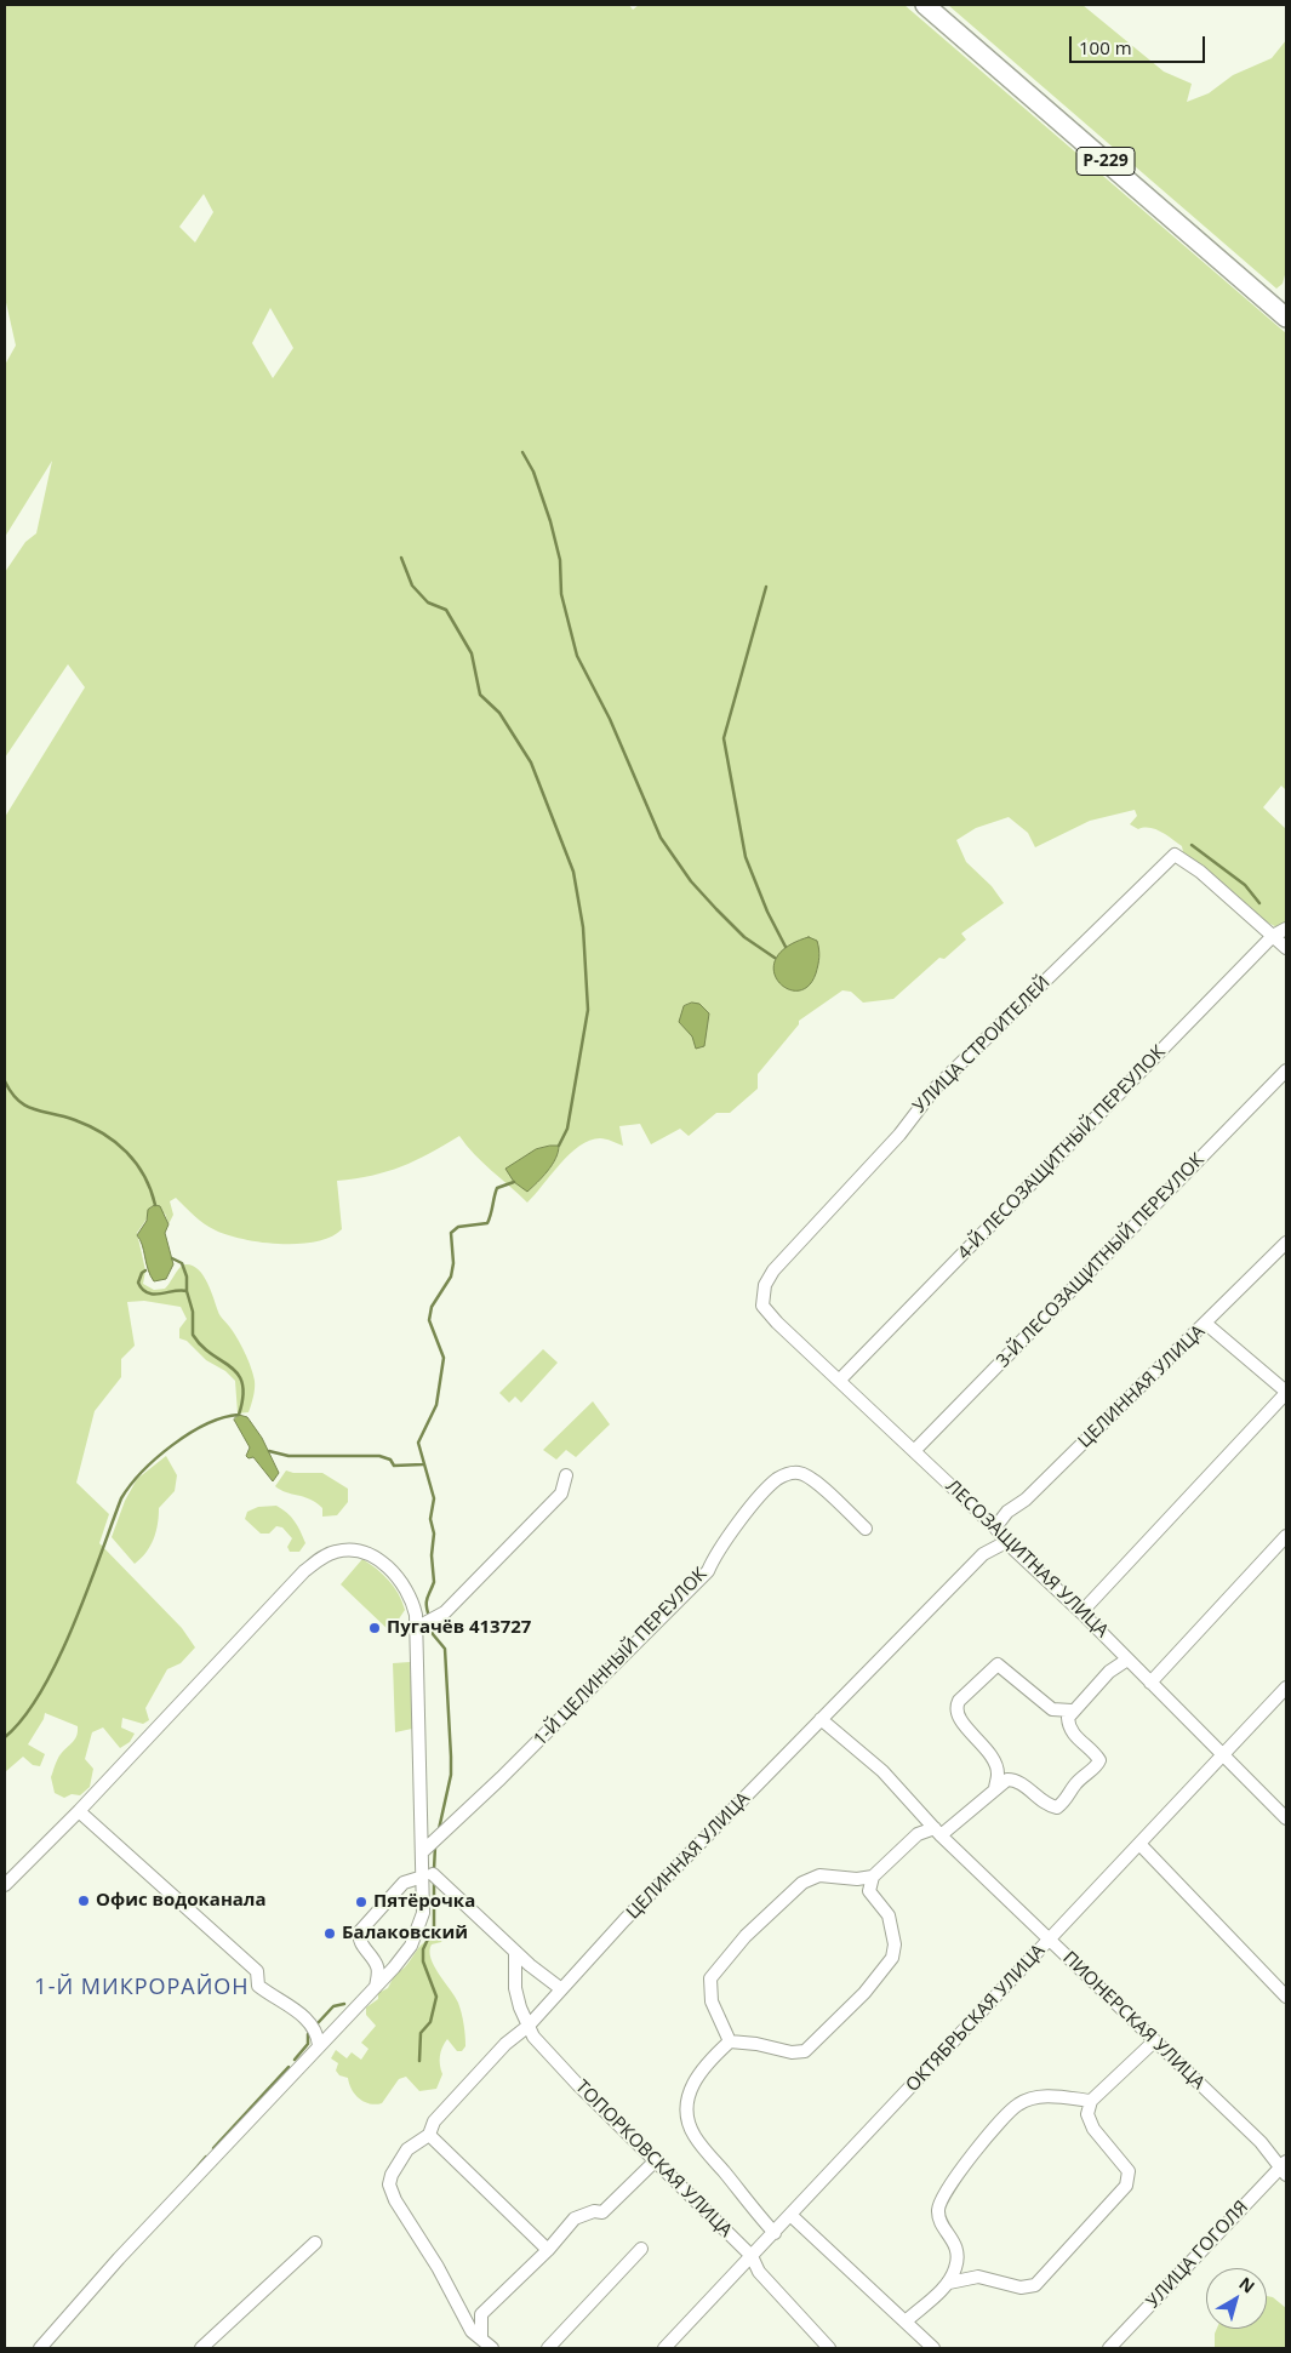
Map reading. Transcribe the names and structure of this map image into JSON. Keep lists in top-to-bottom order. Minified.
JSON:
{"streets":{"highway":["Р-229"],"street":["УЛИЦА СТРОИТЕЛЕЙ","4-Й ЛЕСОЗАЩИТНЫЙ ПЕРЕУЛОК","3-Й ЛЕСОЗАЩИТНЫЙ ПЕРЕУЛОК","ЦЕЛИННАЯ УЛИЦА","ЛЕСОЗАЩИТНАЯ УЛИЦА","1-Й ЦЕЛИННЫЙ ПЕРЕУЛОК","ОКТЯБРЬСКАЯ УЛИЦА","ПИОНЕРСКАЯ УЛИЦА","ТОПОРКОВСКАЯ УЛИЦА","УЛИЦА ГОГОЛЯ"]},"crossings":[["УЛИЦА СТРОИТЕЛЕЙ","4-Й ЛЕСОЗАЩИТНЫЙ ПЕРЕУЛОК"],["УЛИЦА СТРОИТЕЛЕЙ","ЛЕСОЗАЩИТНАЯ УЛИЦА"],["4-Й ЛЕСОЗАЩИТНЫЙ ПЕРЕУЛОК","ЛЕСОЗАЩИТНАЯ УЛИЦА"],["3-Й ЛЕСОЗАЩИТНЫЙ ПЕРЕУЛОК","ЛЕСОЗАЩИТНАЯ УЛИЦА"],["ЦЕЛИННАЯ УЛИЦА","ЛЕСОЗАЩИТНАЯ УЛИЦА"],["ЦЕЛИННАЯ УЛИЦА","ПИОНЕРСКАЯ УЛИЦА"],["ЦЕЛИННАЯ УЛИЦА","ТОПОРКОВСКАЯ УЛИЦА"],["ЛЕСОЗАЩИТНАЯ УЛИЦА","ОКТЯБРЬСКАЯ УЛИЦА"],["ОКТЯБРЬСКАЯ УЛИЦА","ПИОНЕРСКАЯ УЛИЦА"],["ОКТЯБРЬСКАЯ УЛИЦА","ТОПОРКОВСКАЯ УЛИЦА"],["ПИОНЕРСКАЯ УЛИЦА","УЛИЦА ГОГОЛЯ"]],"districts":["1-Й МИКРОРАЙОН"],"places":["Пугачёв 413727","Офис водоканала","Пятёрочка","Балаковский"],"scale_bar":"100 m","north":"top right"}
